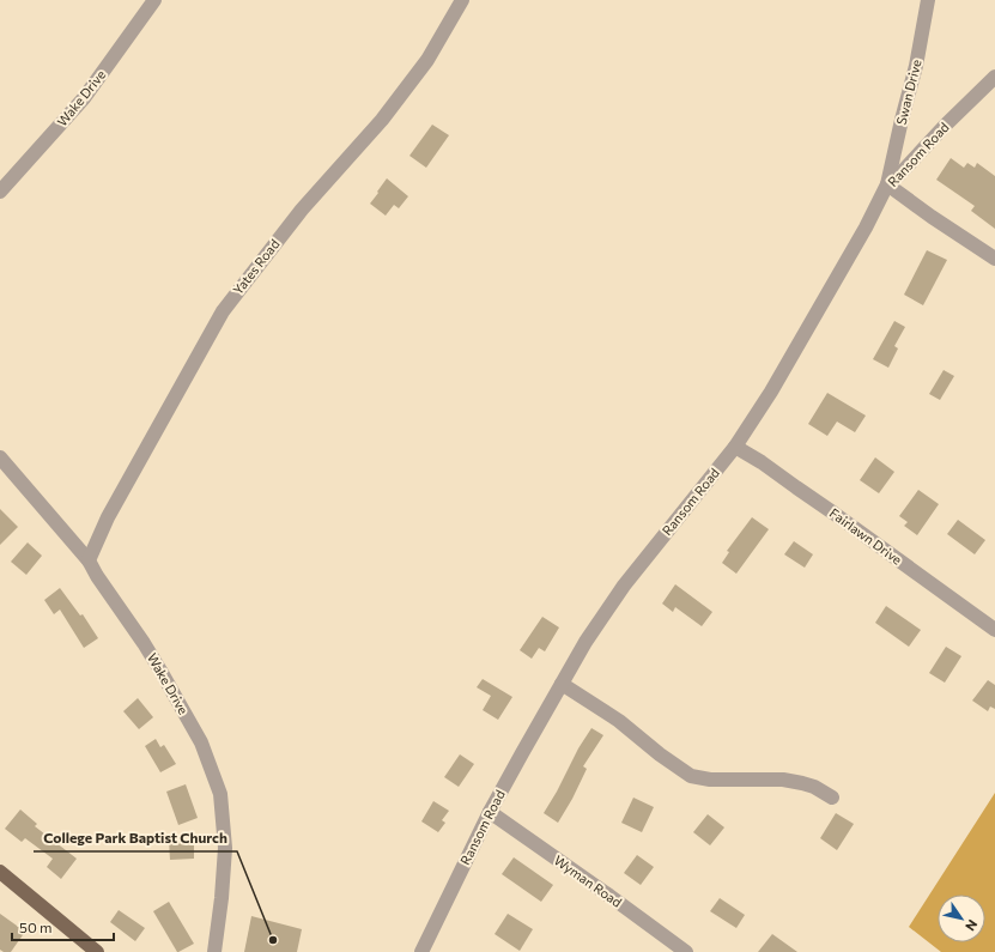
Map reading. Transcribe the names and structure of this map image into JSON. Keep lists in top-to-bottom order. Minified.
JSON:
{"streets":{"street":["Swan Drive","Wake Drive","Ransom Road","Yates Road","Fairlawn Drive","Wyman Road"]},"crossings":[["Swan Drive","Ransom Road"],["Wake Drive","Yates Road"],["Ransom Road","Fairlawn Drive"],["Ransom Road","Wyman Road"]],"places":["College Park Baptist Church"],"scale_bar":"50 m","north":"bottom right"}
